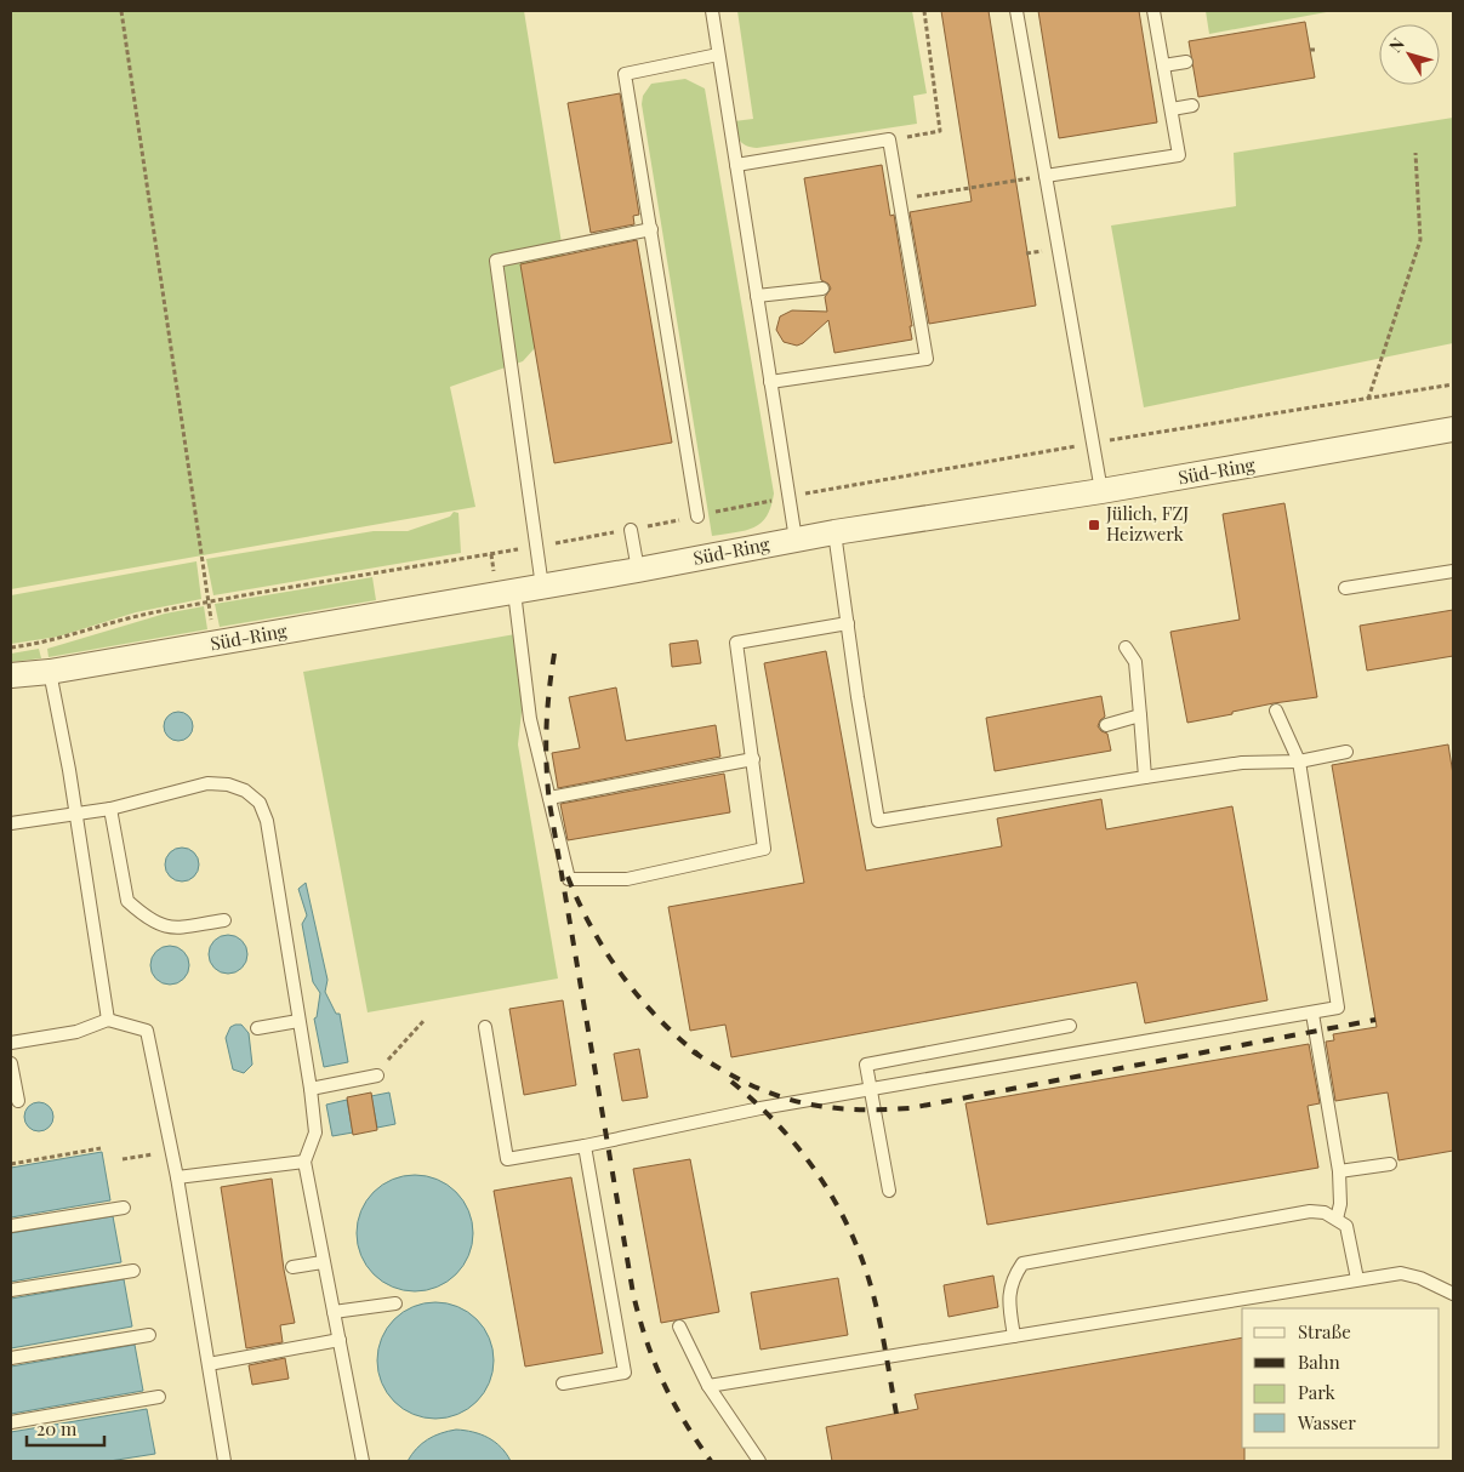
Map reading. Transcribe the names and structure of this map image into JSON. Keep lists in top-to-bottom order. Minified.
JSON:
{"streets":{"street":["Süd-Ring"]},"places":{"transit":["Jülich, FZJ Heizwerk"]},"legend":["Straße","Bahn","Park","Wasser"],"scale_bar":"20 m","north":"top left"}
